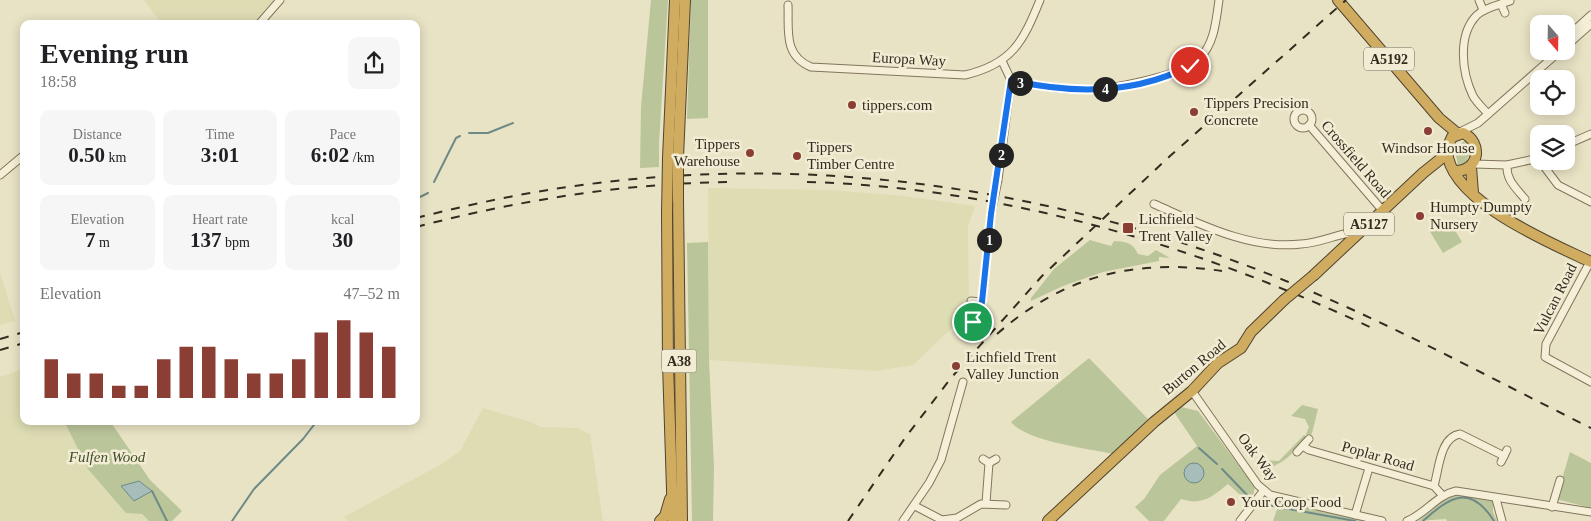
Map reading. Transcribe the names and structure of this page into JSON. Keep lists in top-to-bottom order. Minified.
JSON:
{"streets":{"highway":["A5192","A5127","A38","Burton Road"],"street":["Europa Way","Crossfield Road","Vulcan Road","Poplar Road","Oak Way"]},"crossings":[["A5192","A5127"],["Crossfield Road","Burton Road"],["A5127","Burton Road"],["Burton Road","Oak Way"]],"parks":["Fulfen Wood"],"places":{"other":["tippers.com","Tippers Precision Concrete","Windsor House","Tippers Warehouse","Tippers Timber Centre","Humpty Dumpty Nursery","Lichfield Trent Valley Junction","Your Coop Food"],"transit":["Lichfield Trent Valley"]},"north":"bottom","page":{"heading":["Evening run","18:58"],"pins":["3","4","2","1"],"stats":[["Distance","0.50 km"],["Time","3:01"],["Pace","6:02 /km"],["Elevation","7 m"],["Heart rate","137 bpm"],["kcal","30"]],"chart":["Elevation","47–52 m"]}}
